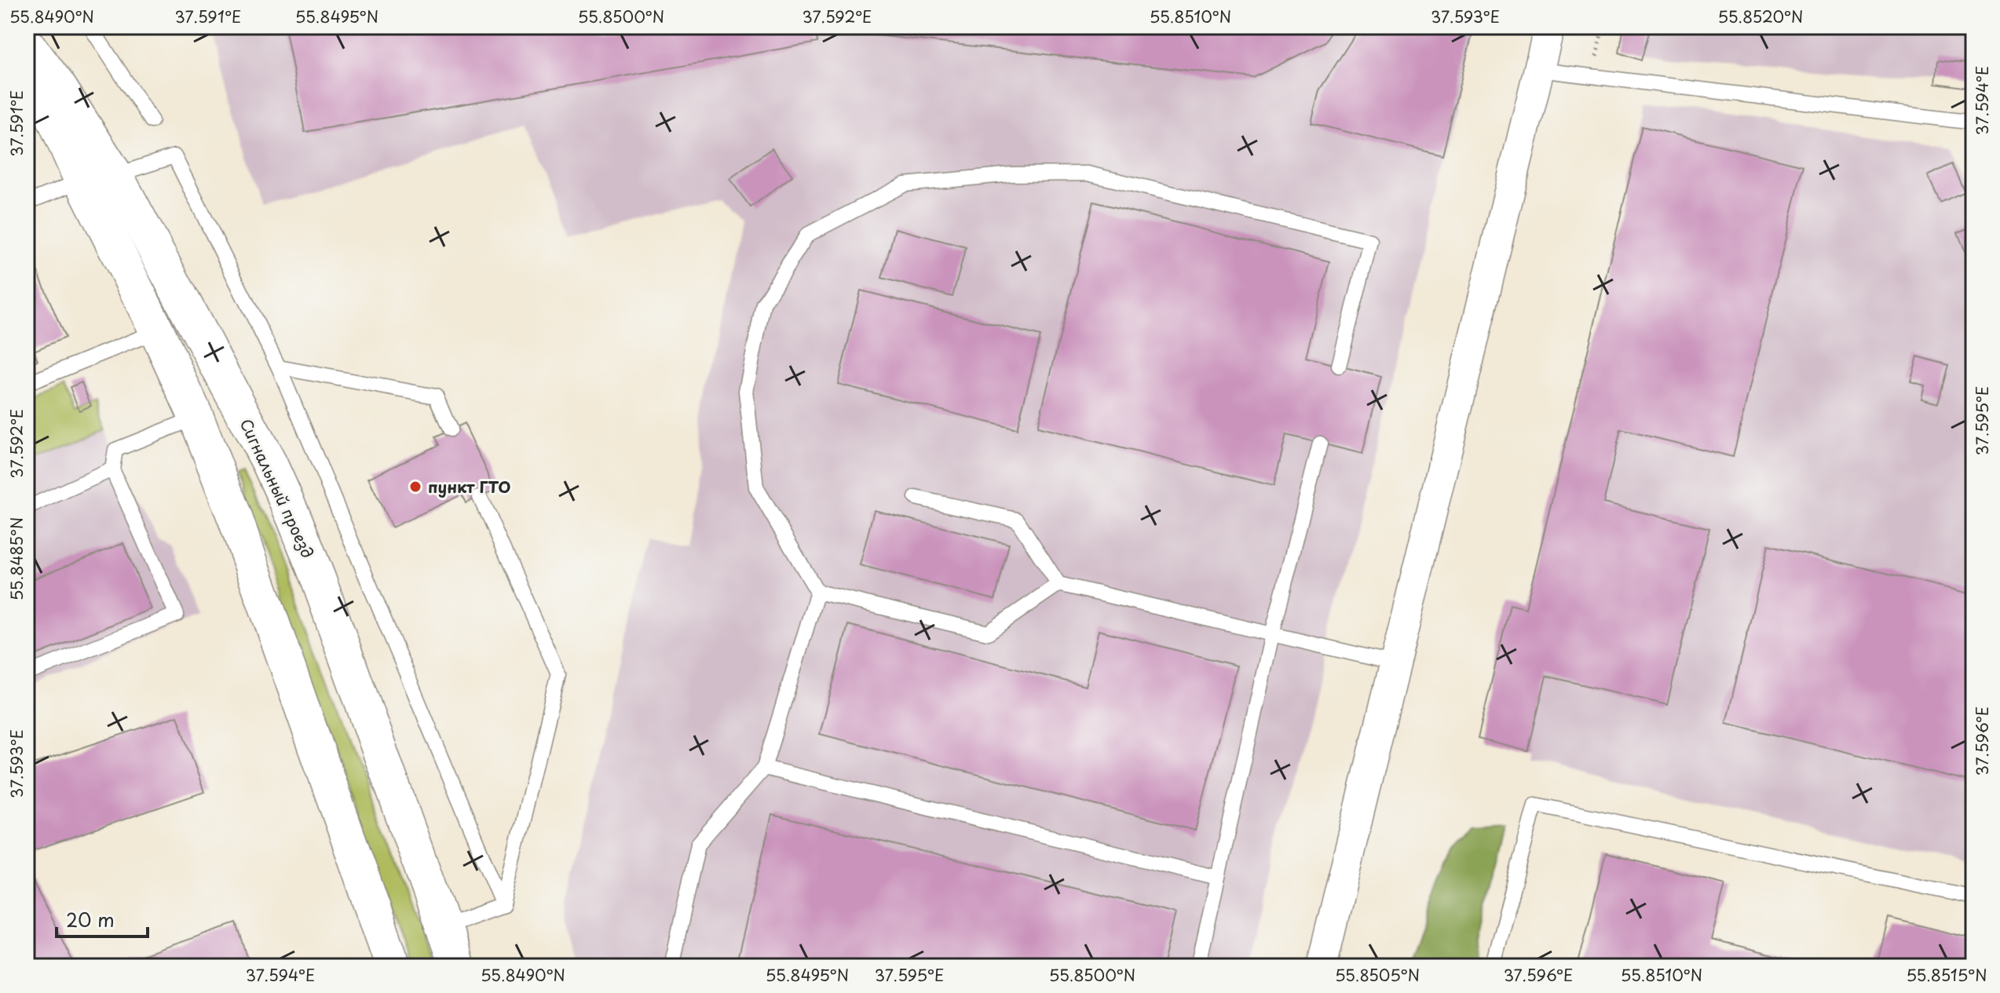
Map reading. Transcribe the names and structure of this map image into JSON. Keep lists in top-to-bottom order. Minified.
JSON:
{"streets":{"main road":["Сигнальный проезд"]},"places":["пункт ГТО"],"scale_bar":"20 m","coordinates":["55.8490°N","37.591°E","55.8495°N","55.8500°N","37.592°E","55.8510°N","37.593°E","55.8520°N","37.594°E","37.595°E","55.8485°N","37.596°E","55.8505°N","55.8515°N"]}
